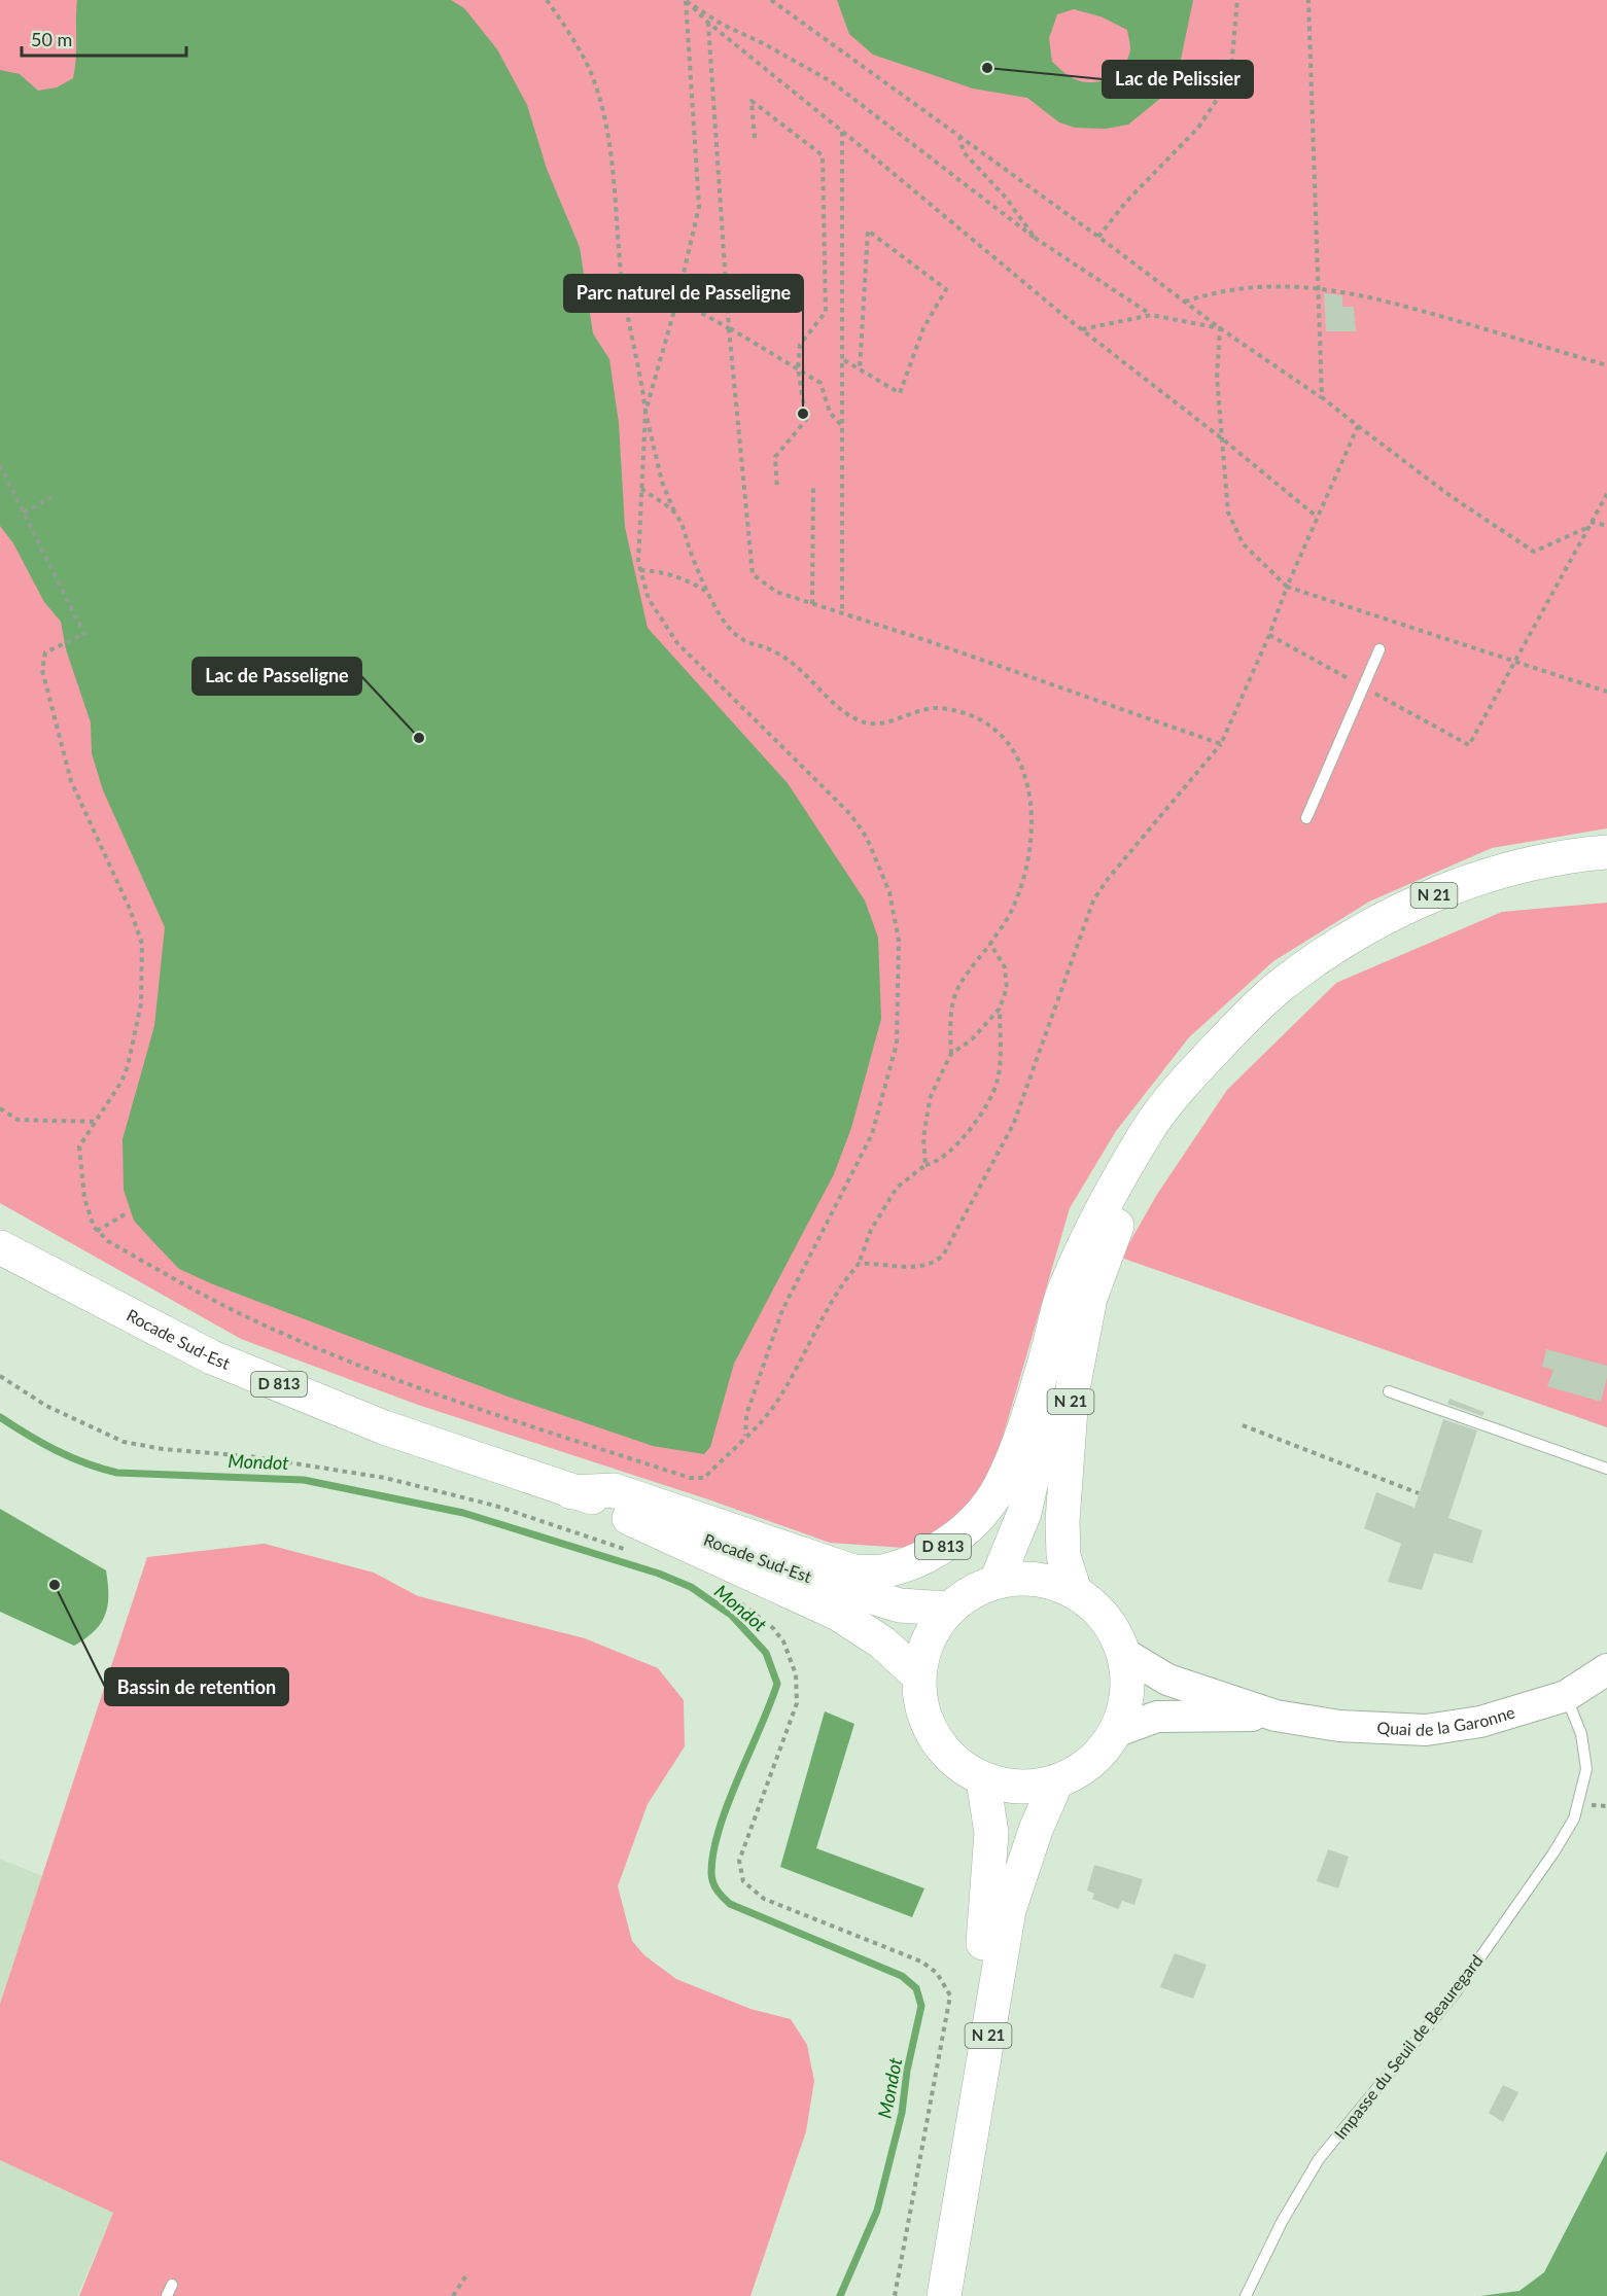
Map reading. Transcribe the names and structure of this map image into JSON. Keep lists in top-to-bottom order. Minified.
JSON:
{"streets":{"main road":["N 21","Rocade Sud-Est","D 813"],"street":["Quai de la Garonne"],"lane":["Impasse du Seuil de Beauregard"]},"crossings":[["N 21","Rocade Sud-Est"],["N 21","D 813"],["N 21","Quai de la Garonne"],["Rocade Sud-Est","D 813"],["Rocade Sud-Est","Quai de la Garonne"],["Quai de la Garonne","Impasse du Seuil de Beauregard"]],"water":["Mondot"],"places":["Lac de Pelissier","Parc naturel de Passeligne","Lac de Passeligne","Bassin de retention"],"scale_bar":"50 m"}
